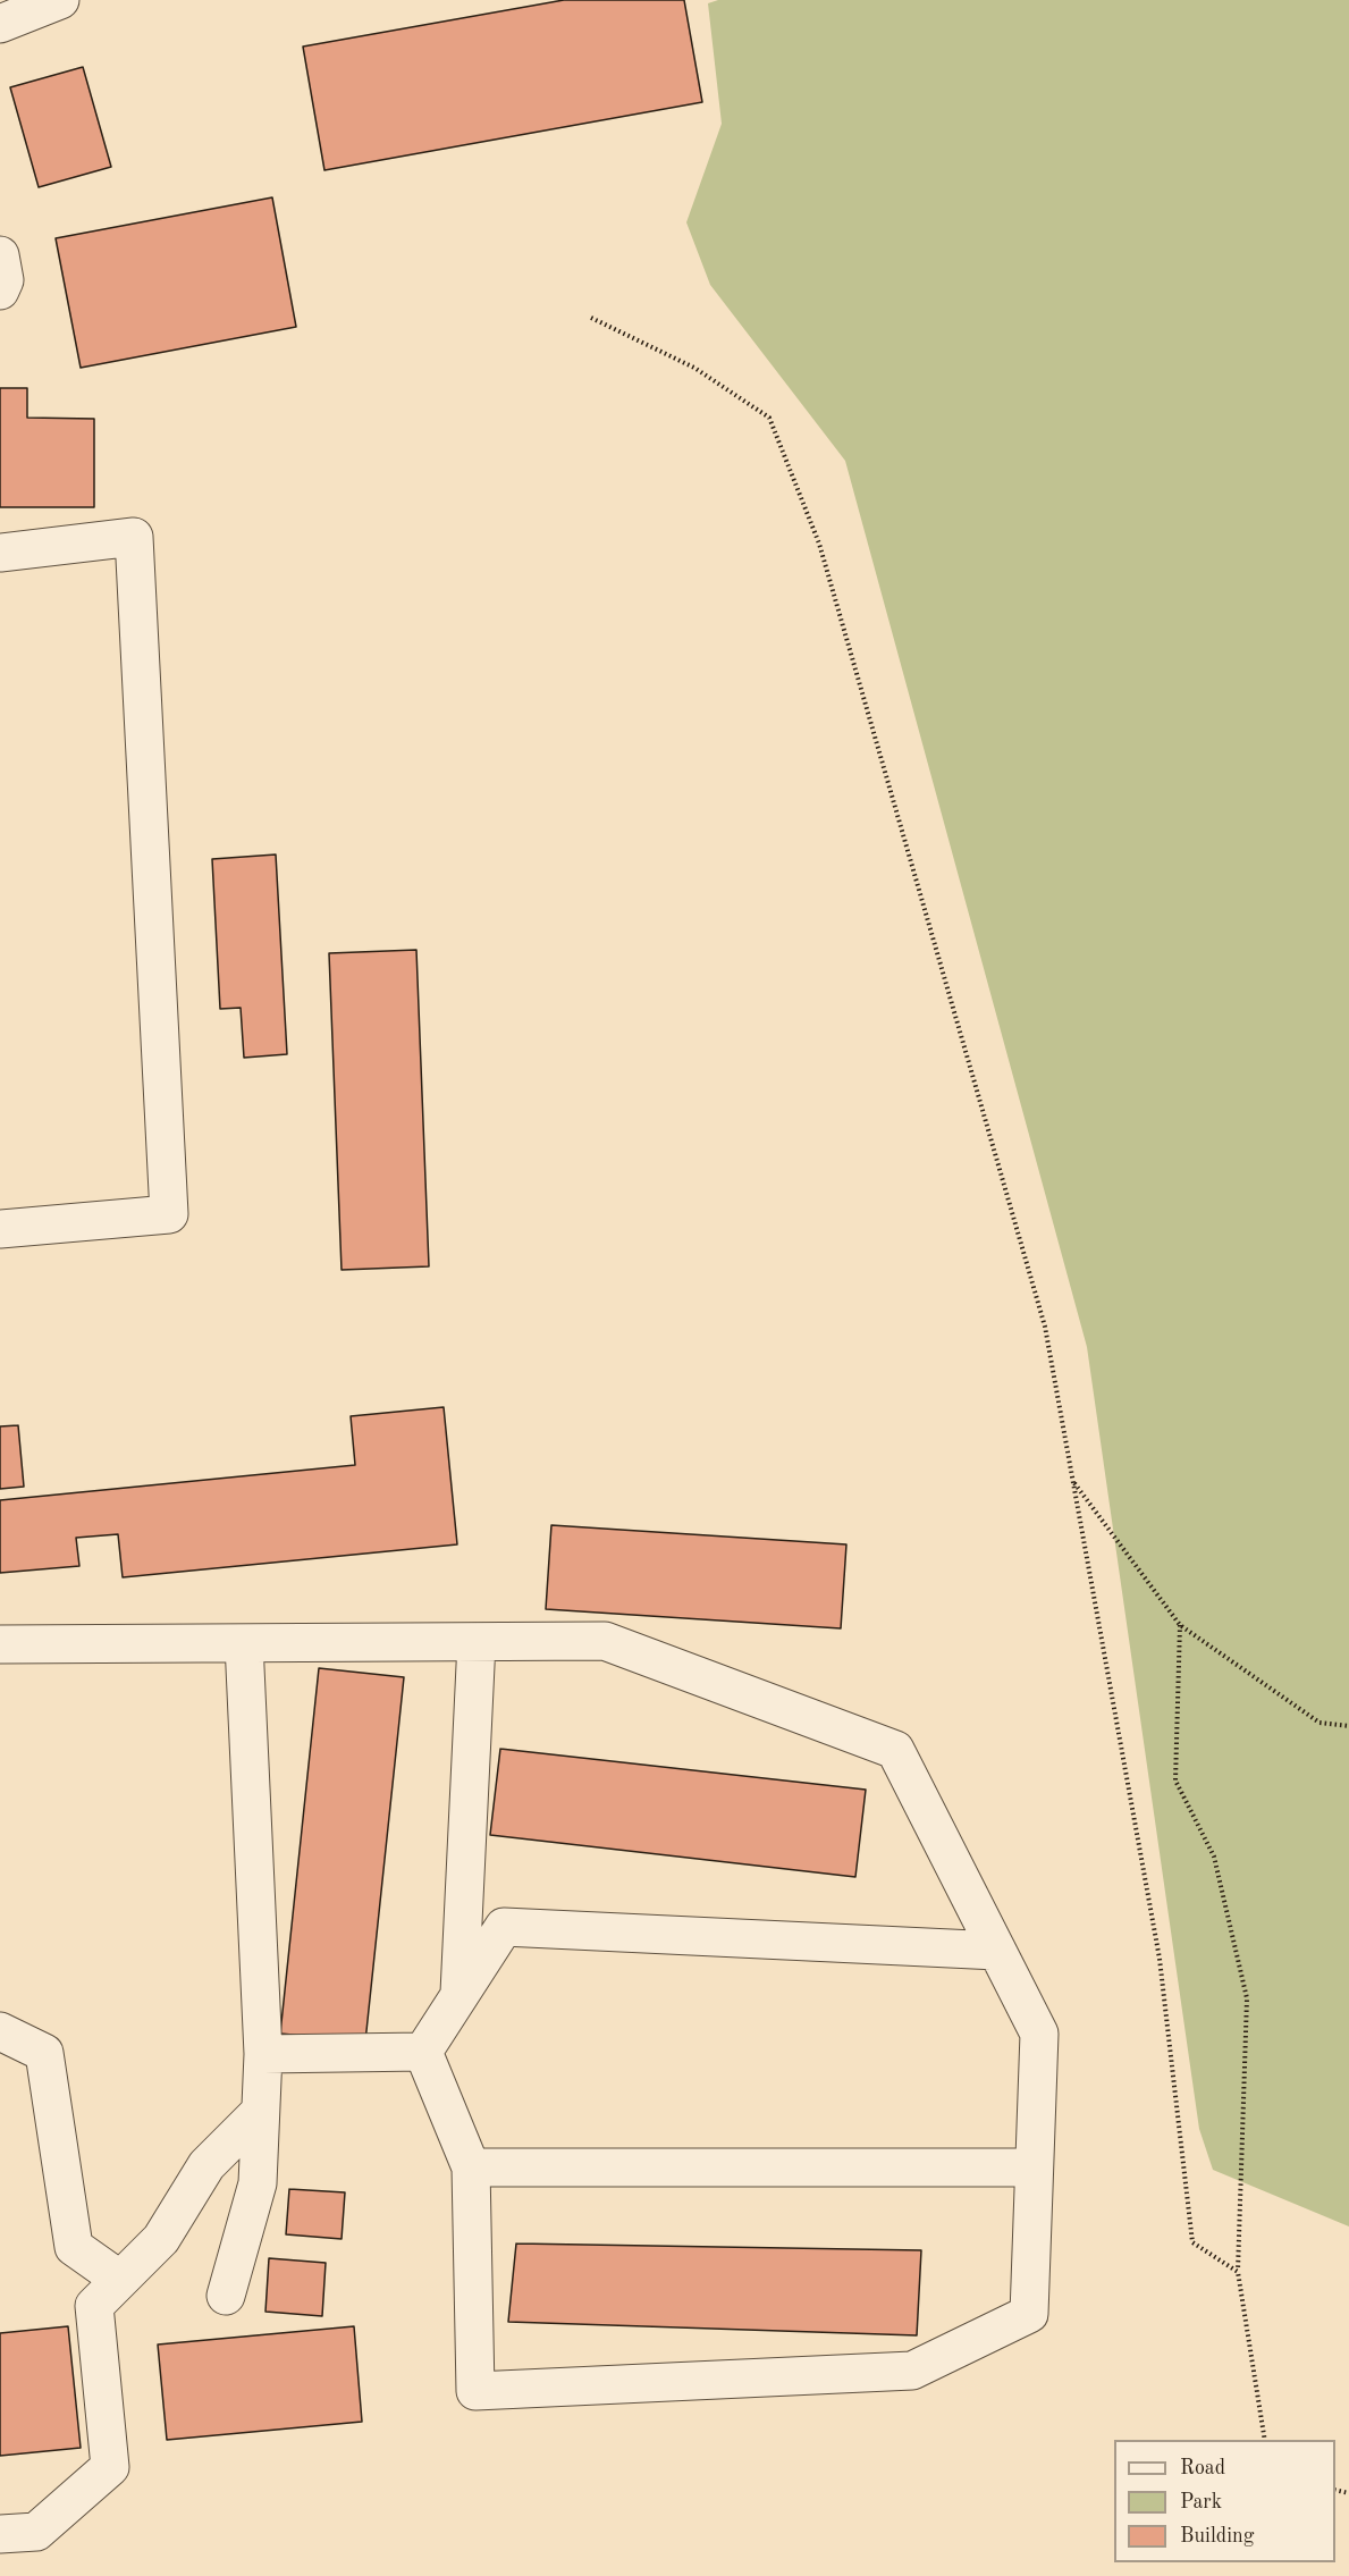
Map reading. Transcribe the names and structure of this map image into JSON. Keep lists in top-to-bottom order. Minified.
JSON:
{"legend":["Road","Park","Building"]}
